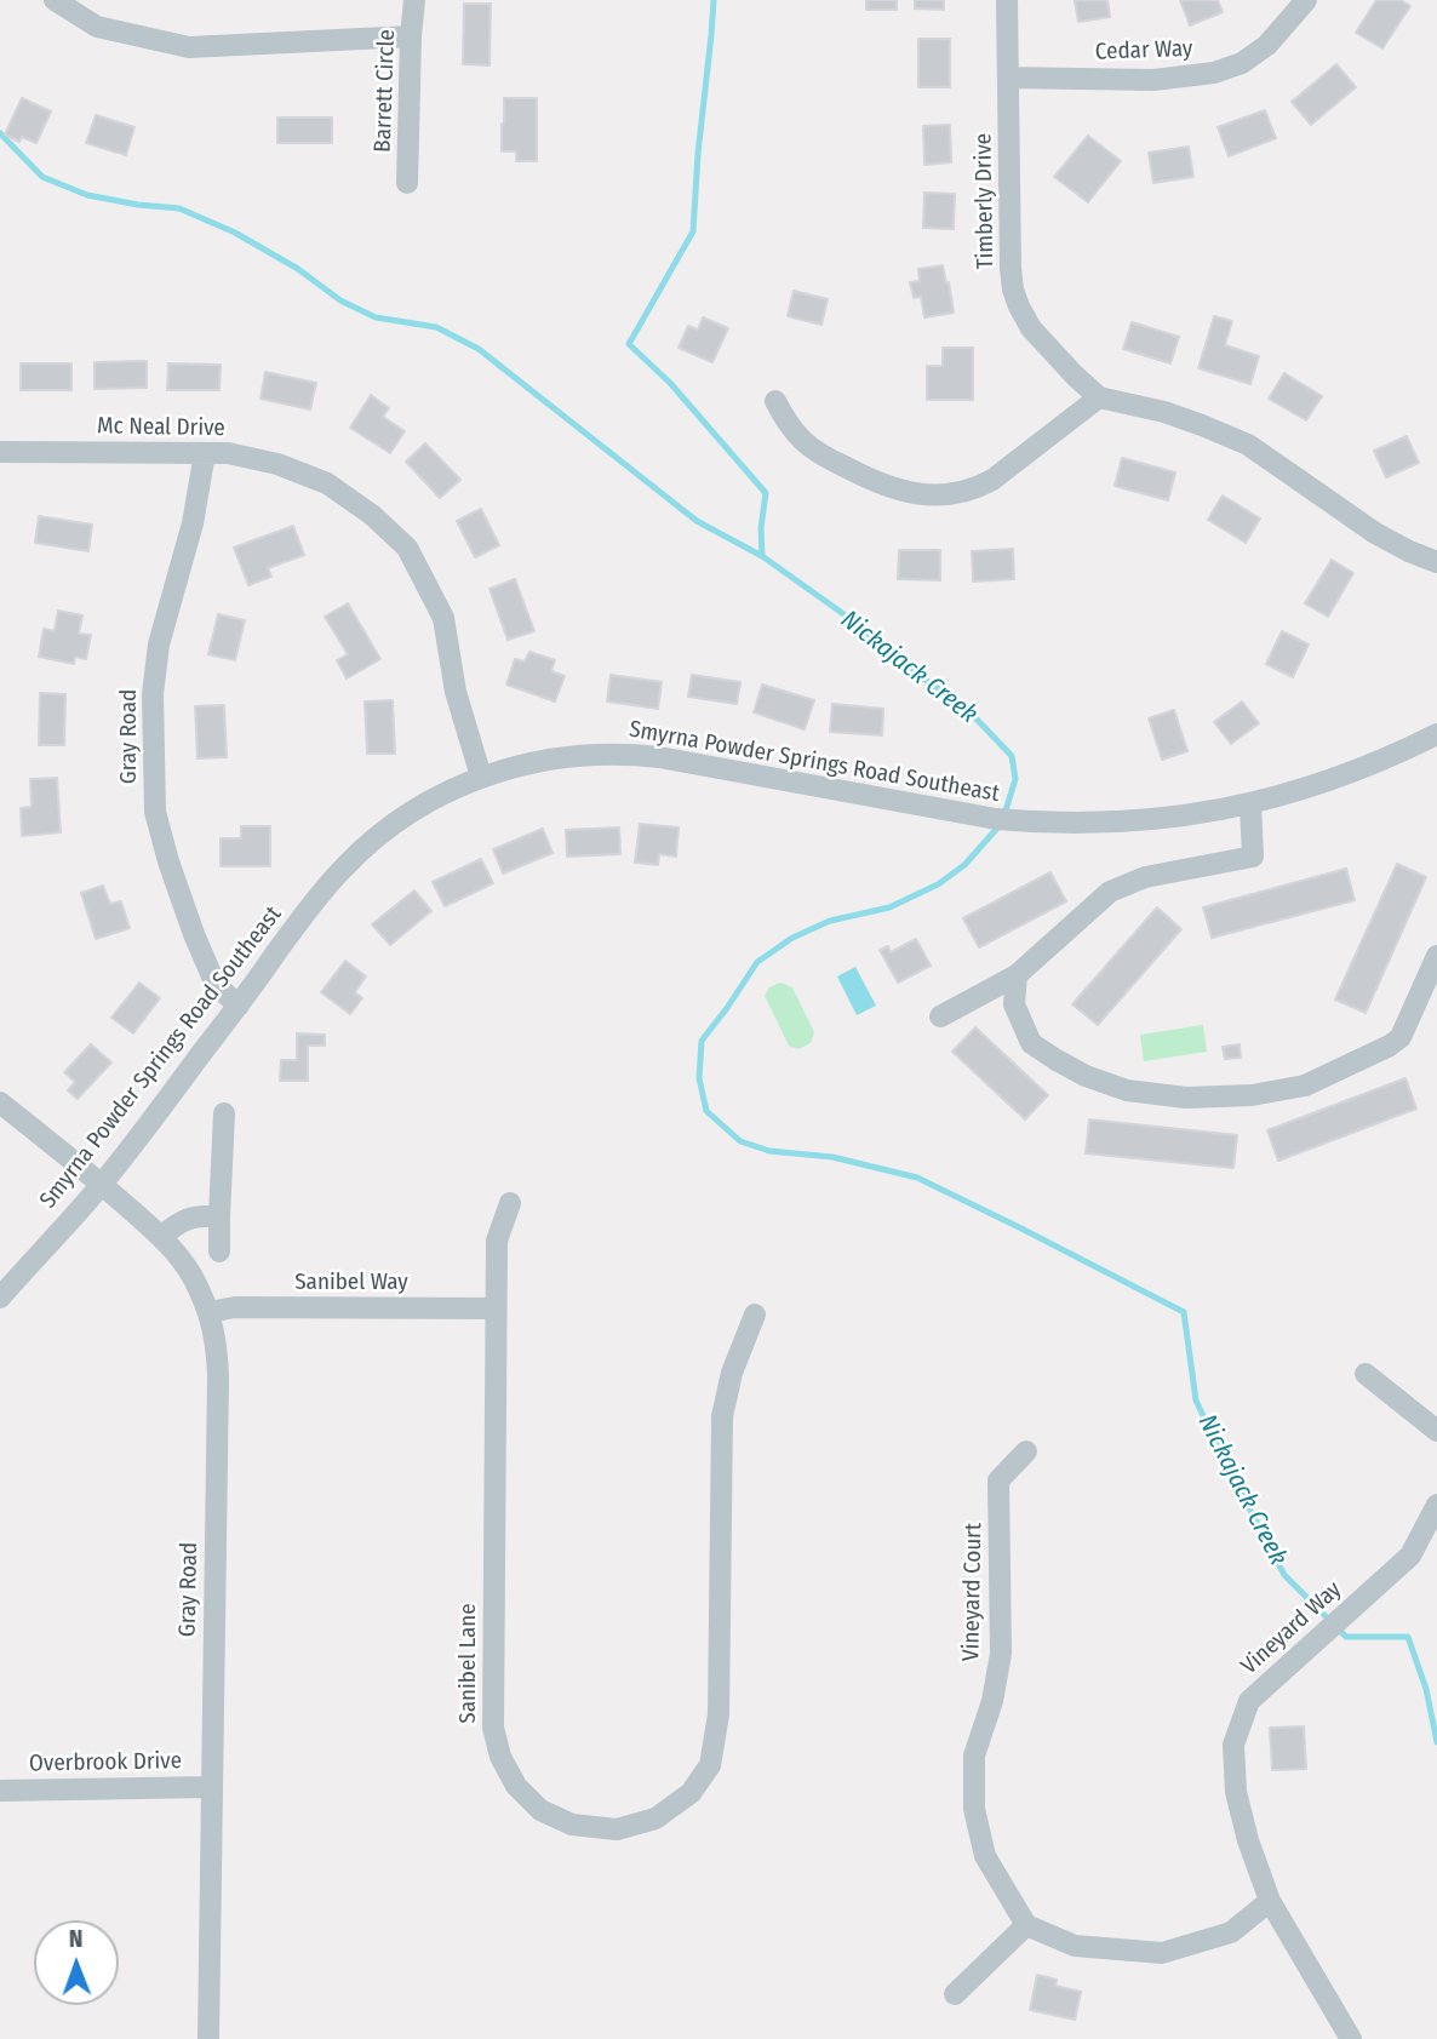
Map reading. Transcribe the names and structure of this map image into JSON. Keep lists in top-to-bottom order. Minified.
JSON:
{"streets":{"street":["Cedar Way","Barrett Circle","Timberly Drive","Mc Neal Drive","Gray Road","Smyrna Powder Springs Road Southeast","Sanibel Way","Vineyard Court","Vineyard Way","Sanibel Lane","Overbrook Drive"]},"crossings":[["Cedar Way","Timberly Drive"],["Mc Neal Drive","Gray Road"],["Mc Neal Drive","Smyrna Powder Springs Road Southeast"],["Gray Road","Smyrna Powder Springs Road Southeast"],["Gray Road","Sanibel Way"],["Gray Road","Overbrook Drive"],["Sanibel Way","Sanibel Lane"]],"water":["Nickajack Creek"],"north":"top"}
